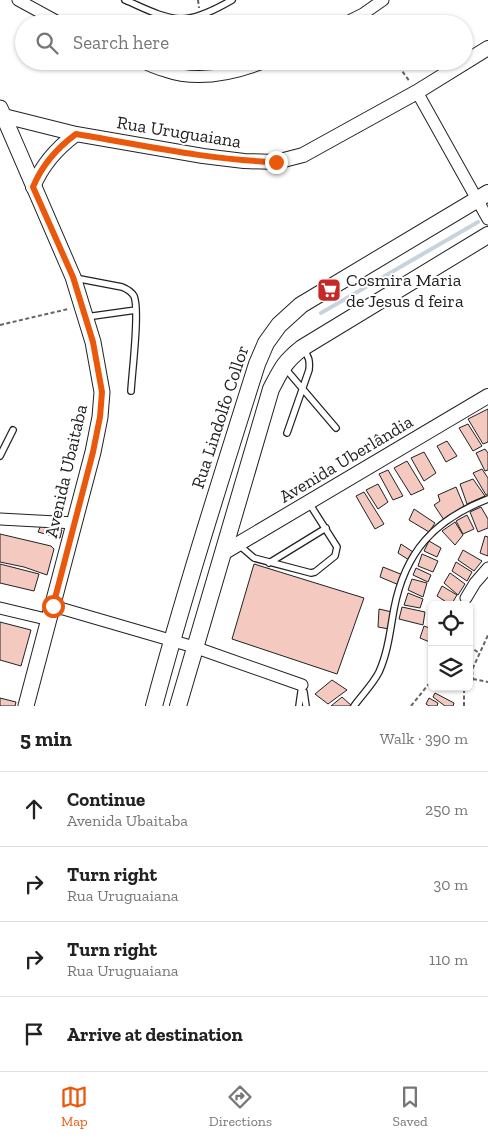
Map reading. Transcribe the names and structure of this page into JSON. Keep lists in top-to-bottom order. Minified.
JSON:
{"streets":{"main road":["Rua Lindolfo Collor","Avenida Ubaitaba"],"street":["Rua Uruguaiana","Avenida Uberlândia"]},"crossings":[["Rua Uruguaiana","Avenida Ubaitaba"]],"places":{"supermarket":["Cosmira Maria de Jesus d feira"]},"page":{"search":"Search here","heading":["5 min","Walk · 390 m"],"list":[["Continue","Avenida Ubaitaba","250 m"],["Turn right","Rua Uruguaiana","30 m"],["Turn right","Rua Uruguaiana","110 m"],"Arrive at destination"],"nav":["Map","Directions","Saved"]}}
